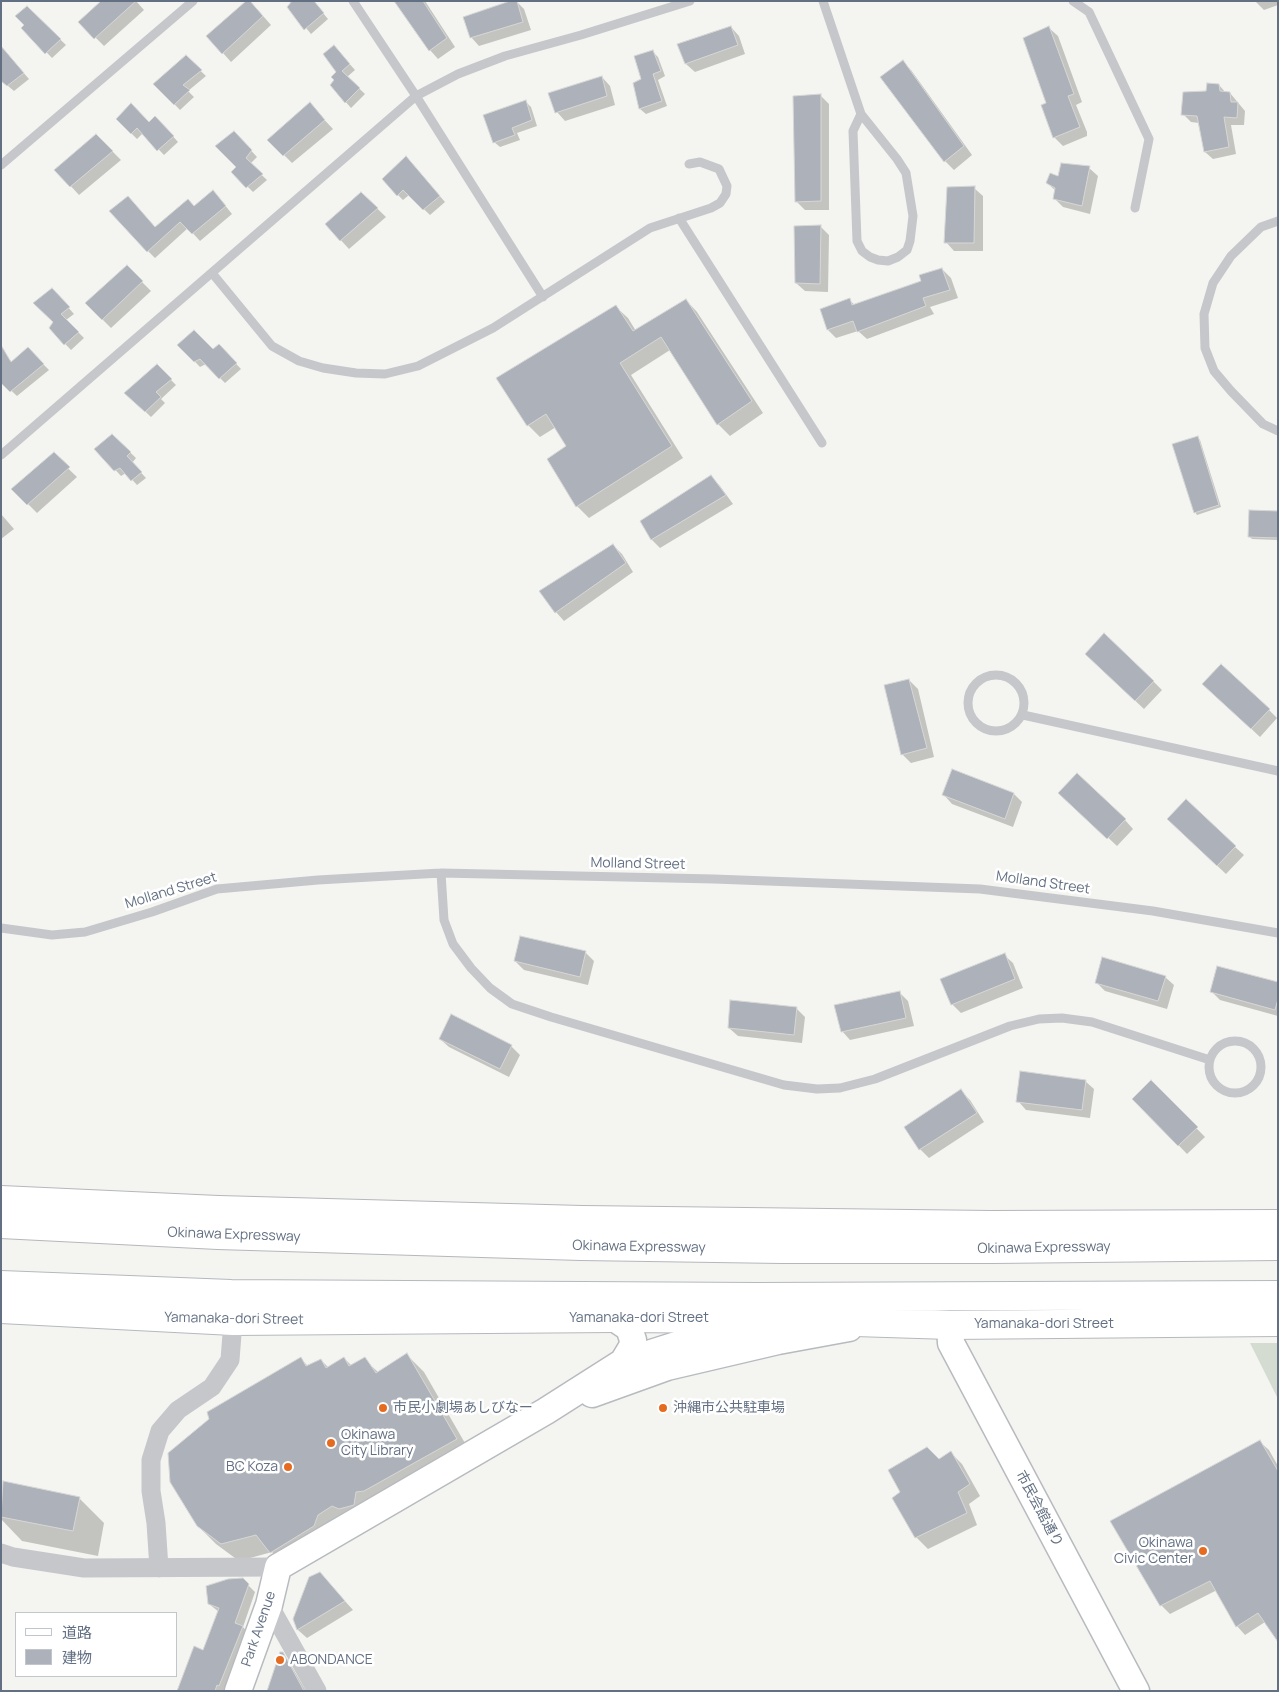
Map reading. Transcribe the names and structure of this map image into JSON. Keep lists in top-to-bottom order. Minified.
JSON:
{"streets":{"main road":["Okinawa Expressway","Yamanaka-dori Street"],"street":["市民会館通り","Park Avenue"],"lane":["Molland Street"]},"crossings":[["Yamanaka-dori Street","市民会館通り"]],"places":["市民小劇場あしびなー","沖縄市公共駐車場","Okinawa City Library","BC Koza","Okinawa Civic Center","ABONDANCE"],"legend":["道路","建物"]}
